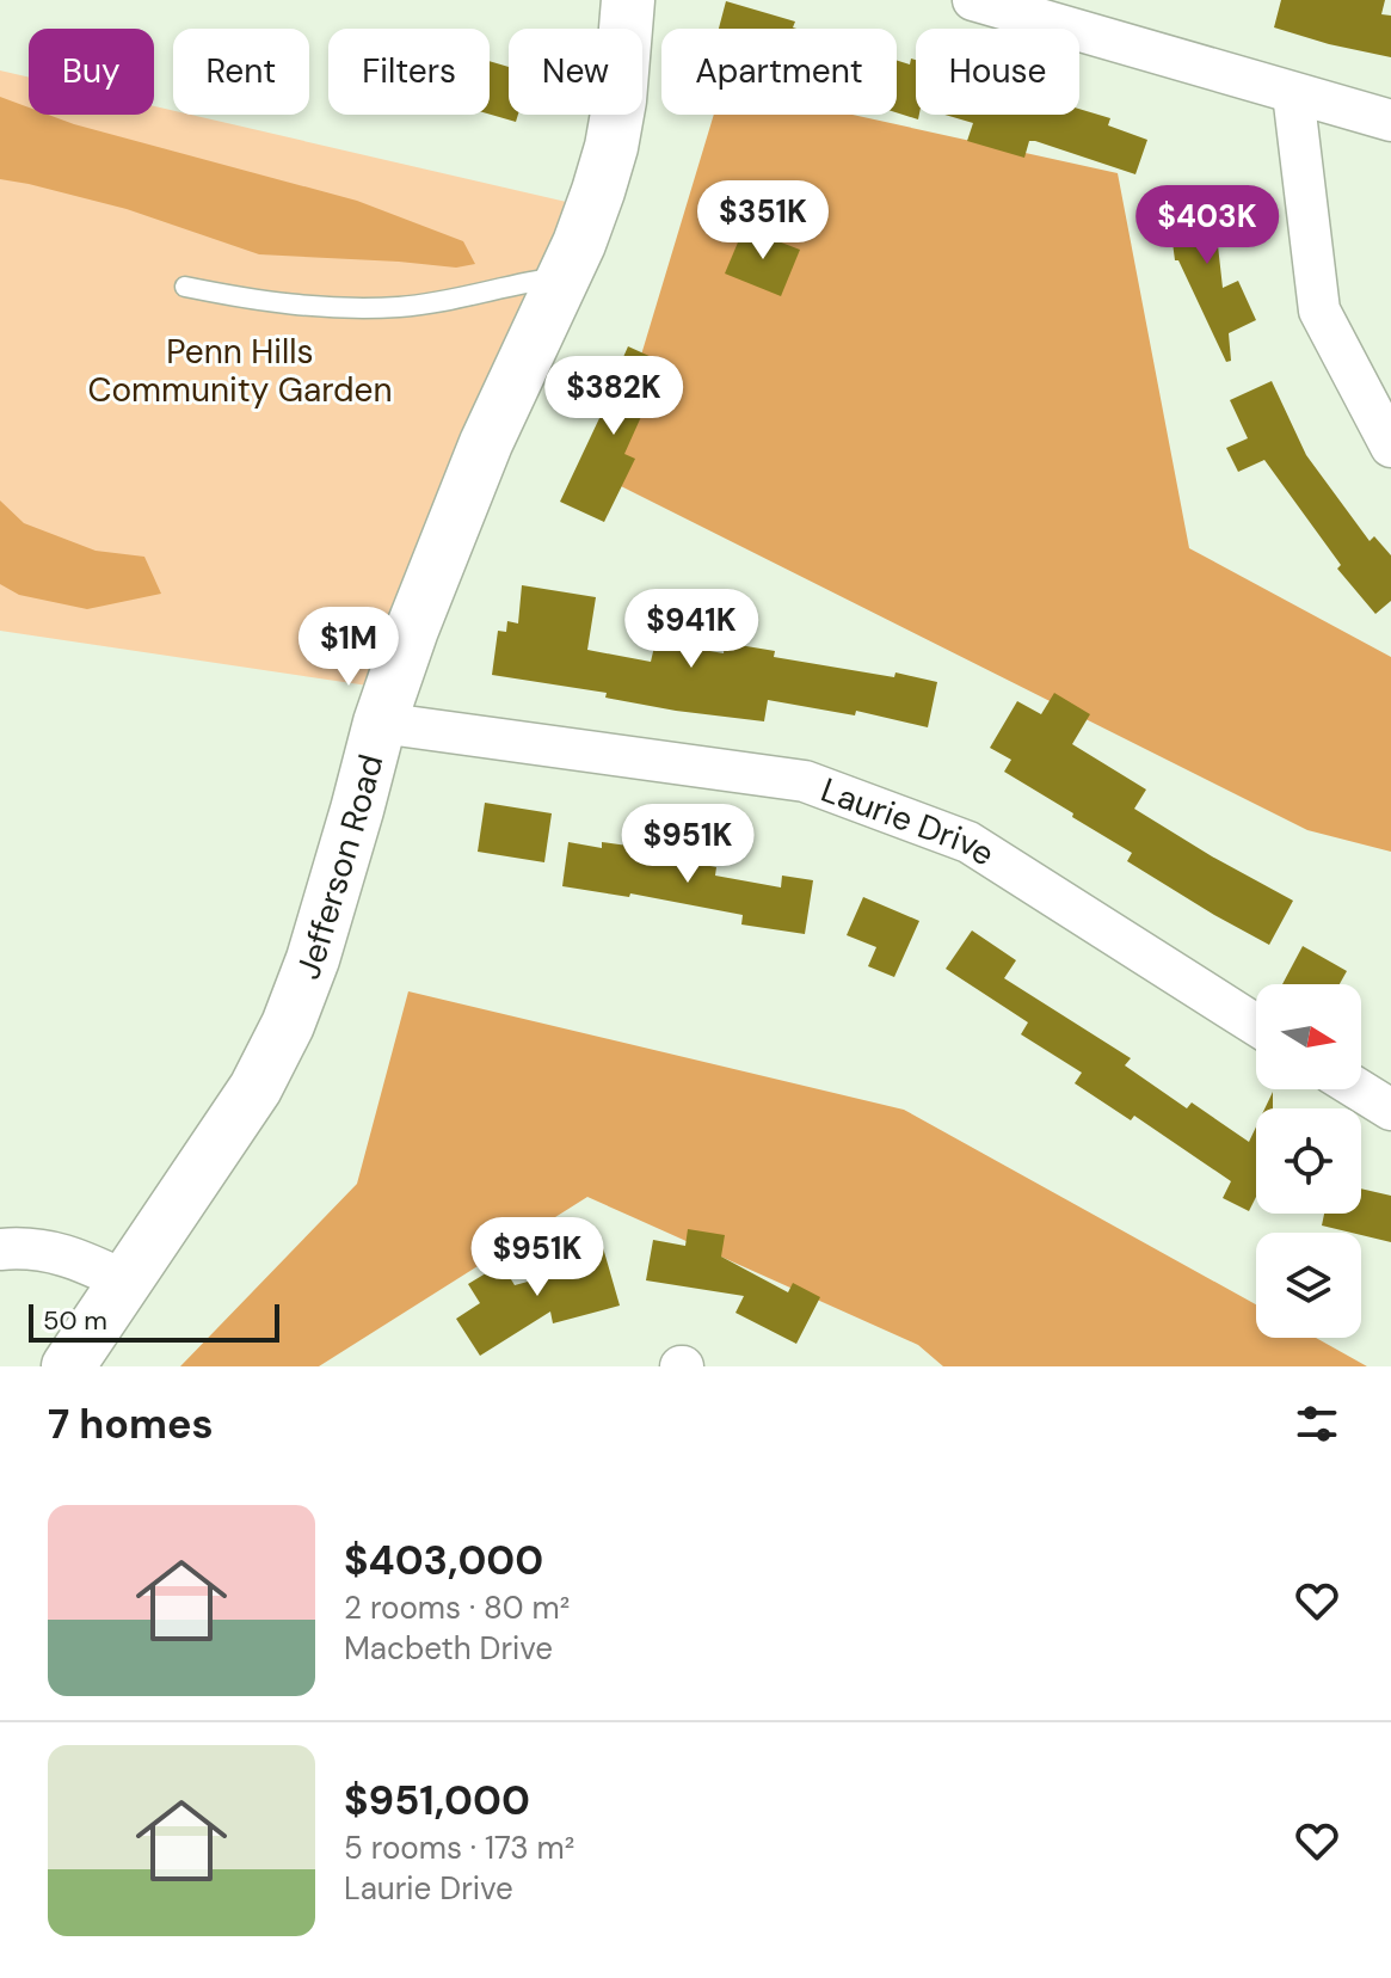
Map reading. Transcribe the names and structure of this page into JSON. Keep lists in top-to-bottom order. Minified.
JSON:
{"streets":{"street":["Laurie Drive","Jefferson Road"]},"crossings":[["Laurie Drive","Jefferson Road"]],"parks":["Penn Hills Community Garden"],"scale_bar":"50 m","north":"right","page":{"chip":["Buy","Rent","Filters","New","Apartment","House"],"price":["$351K","$403K","$382K","$941K","$1M","$951K","$951K"],"scale":"50 m","heading":"7 homes","list":[{"name":"$403,000","note":"2 rooms · 80 m² · Macbeth Drive"},{"name":"$951,000","note":"5 rooms · 173 m² · Laurie Drive"}]}}
